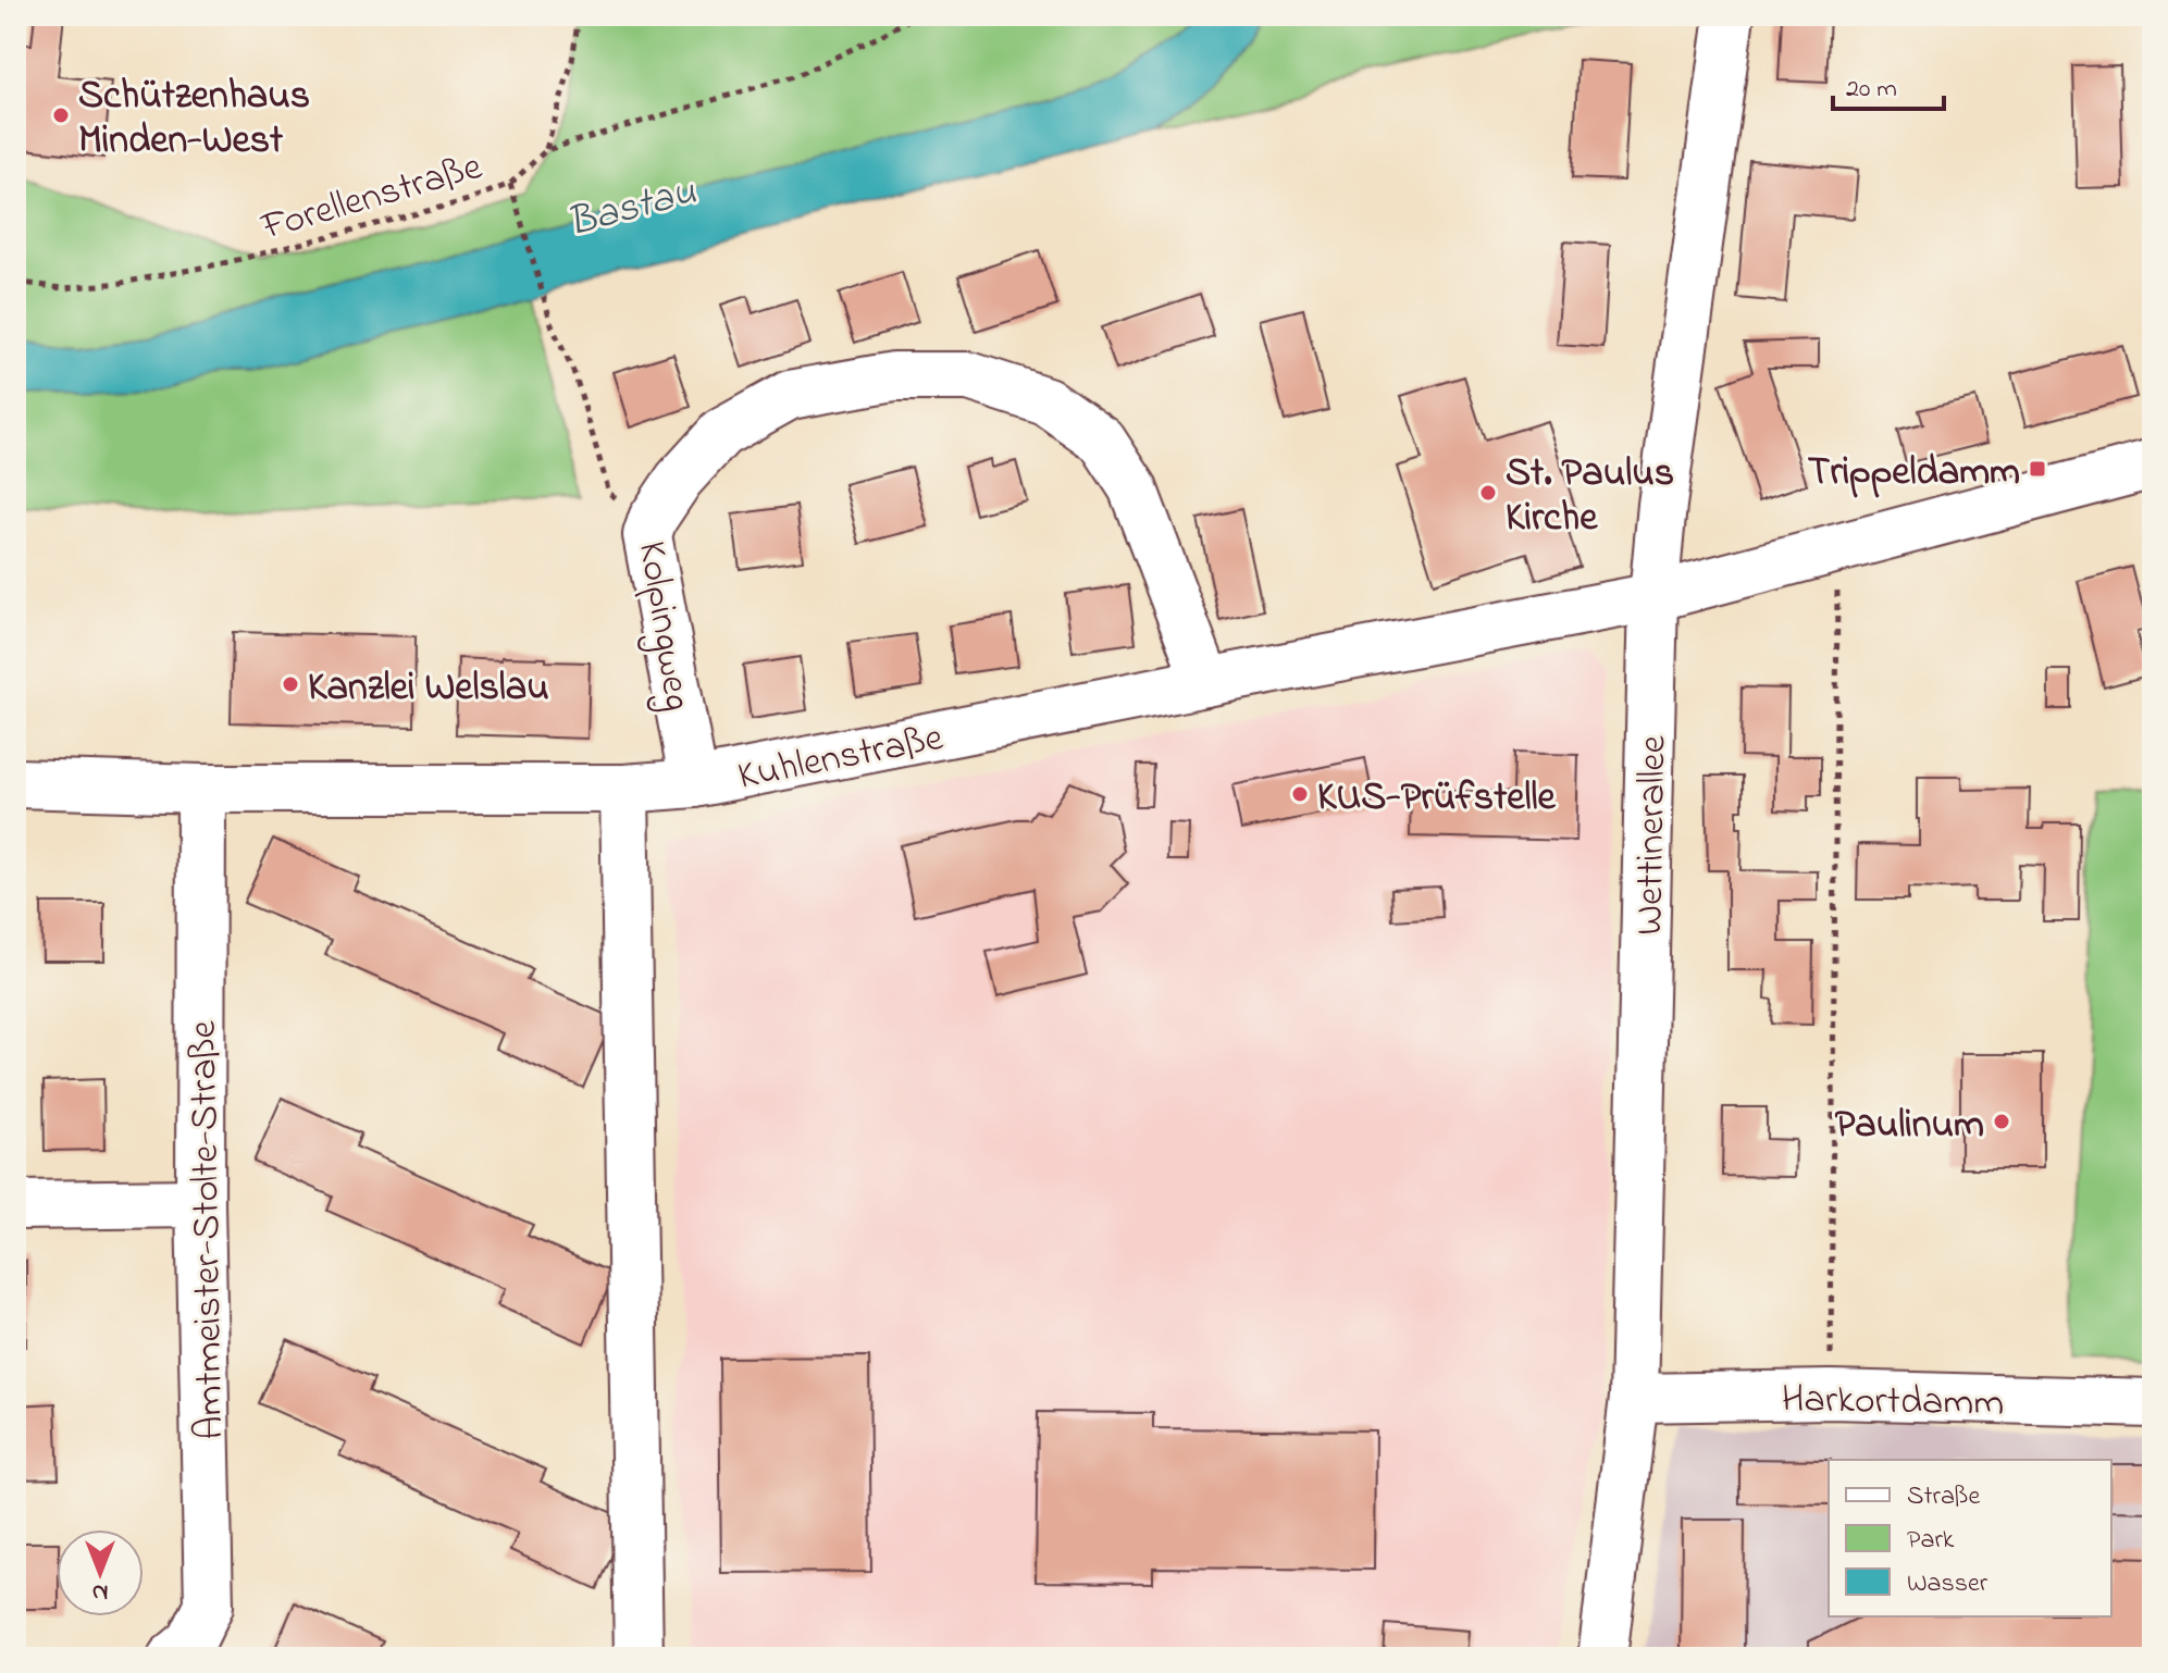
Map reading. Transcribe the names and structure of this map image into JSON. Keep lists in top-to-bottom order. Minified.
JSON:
{"streets":{"street":["Kolpingweg","Kuhlenstraße","Wettinerallee","Amtmeister-Stolte-Straße","Harkortdamm"],"path":["Forellenstraße"]},"crossings":[["Kolpingweg","Kuhlenstraße"],["Kuhlenstraße","Wettinerallee"],["Kuhlenstraße","Amtmeister-Stolte-Straße"],["Wettinerallee","Harkortdamm"]],"water":["Bastau"],"places":{"other":["Schützenhaus Minden-West","St. Paulus Kirche","Kanzlei Welslau","KUS-Prüfstelle","Paulinum"],"transit":["Trippeldamm"]},"legend":["Straße","Park","Wasser"],"scale_bar":"20 m","north":"bottom"}
